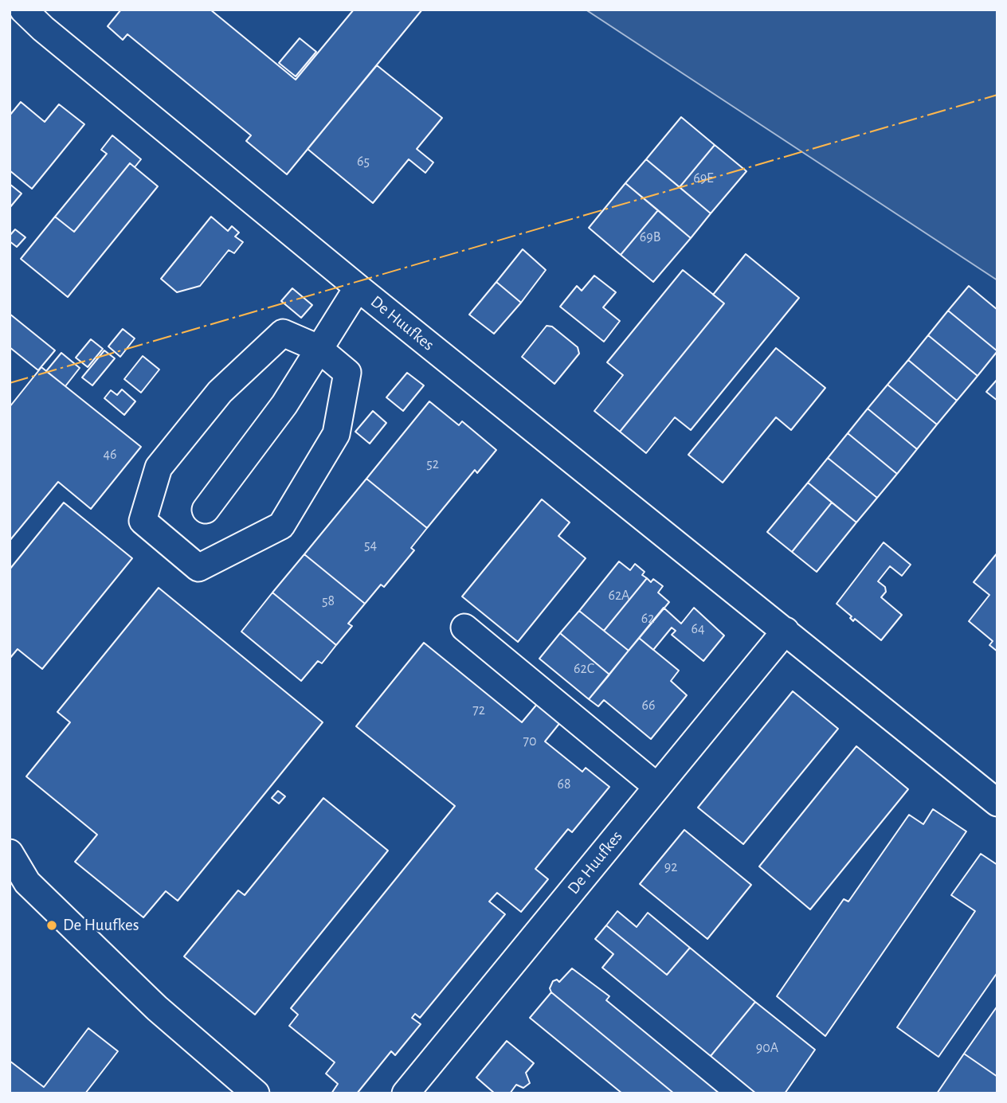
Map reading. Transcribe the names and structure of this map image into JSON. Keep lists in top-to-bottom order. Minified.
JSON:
{"streets":{"street":["De Huufkes"]},"places":["De Huufkes"],"house_numbers":["65","69E","69B","46","52","54","62A","58","62","64","62C","66","72","70","68","92","90A"]}
